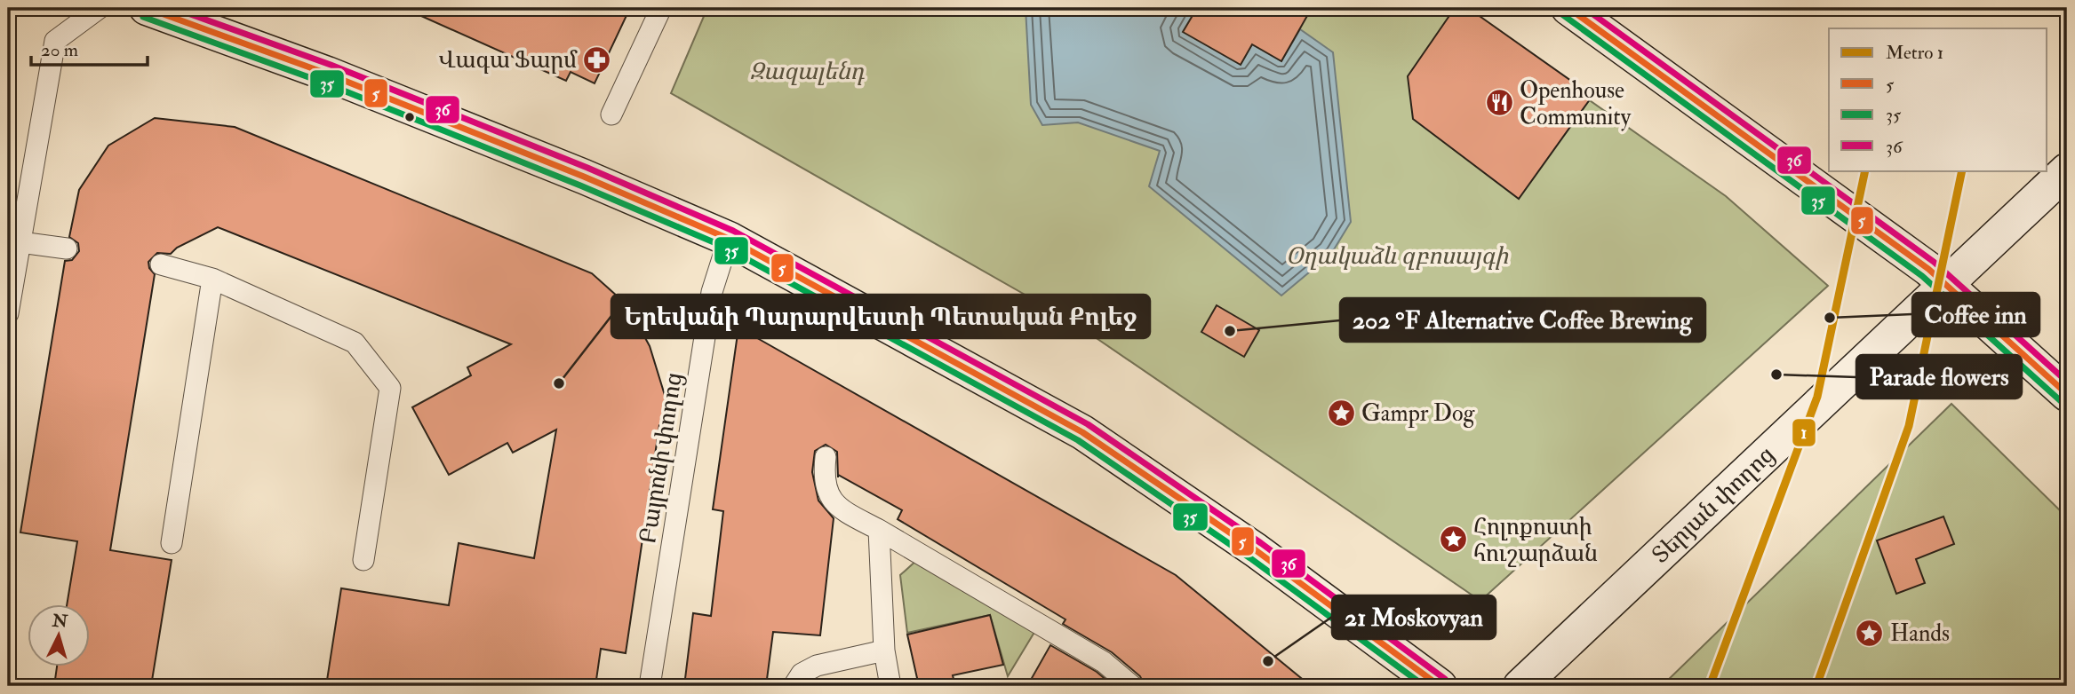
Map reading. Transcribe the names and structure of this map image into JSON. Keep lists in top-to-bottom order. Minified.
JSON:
{"streets":{"main road":["Տերյան փողոց"],"lane":["Բայրոնի փողոց"]},"parks":["Զազալենդ","Օղակաձև զբոսայգի"],"places":{"pharmacy":["Վագա Ֆարմ"],"restaurant":["Openhouse Community"],"other":["Coffee inn","202 °F Alternative Coffee Brewing","Parade flowers","Երեվանի Պարարվեստի Պետական Քոլեջ","21 Moskovyan"],"place":["Gampr Dog","Հոլոքոստի հուշարձան","Hands"]},"lines":["transit line 5","transit line 36","transit line 35","metro line 1"],"legend":["Metro 1","5","35","36"],"scale_bar":"20 m","north":"top"}
